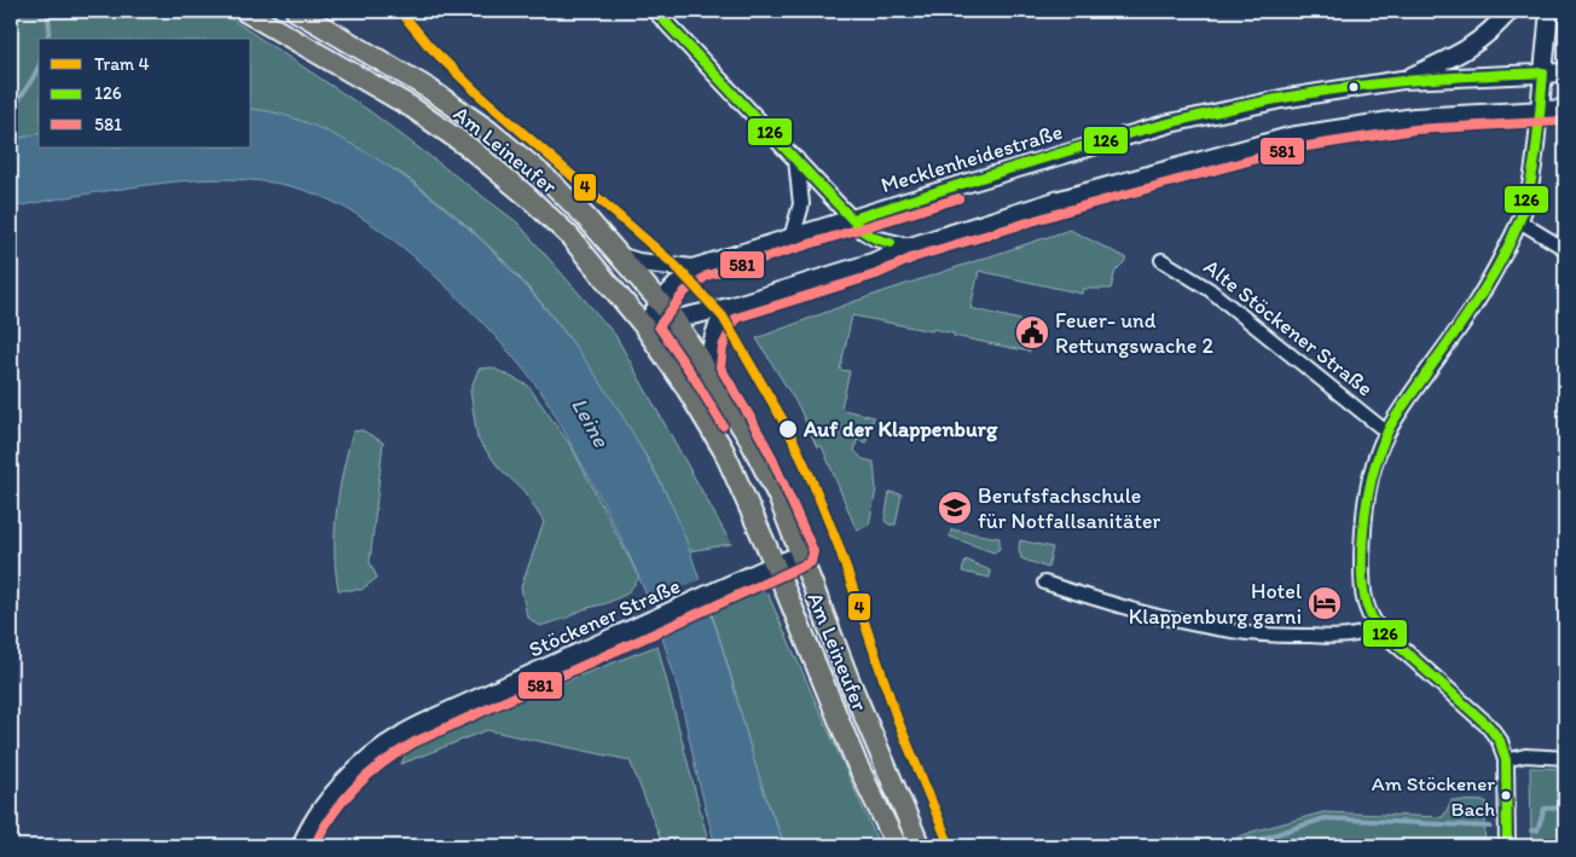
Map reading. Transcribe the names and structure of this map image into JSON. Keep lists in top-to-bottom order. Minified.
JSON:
{"streets":{"main road":["Am Leineufer","Mecklenheidestraße","Stöckener Straße"],"street":["Alte Stöckener Straße"]},"crossings":[["Am Leineufer","Mecklenheidestraße"],["Am Leineufer","Stöckener Straße"]],"water":["Leine"],"places":{"public building":["Feuer- und Rettungswache 2"],"other":["Auf der Klappenburg","Am Stöckener Bach"],"school or university":["Berufsfachschule für Notfallsanitäter"],"hotel":["Hotel Klappenburg garni"]},"lines":["tram line 4","transit line 126","transit line 581"],"legend":["Tram 4","126","581"]}
